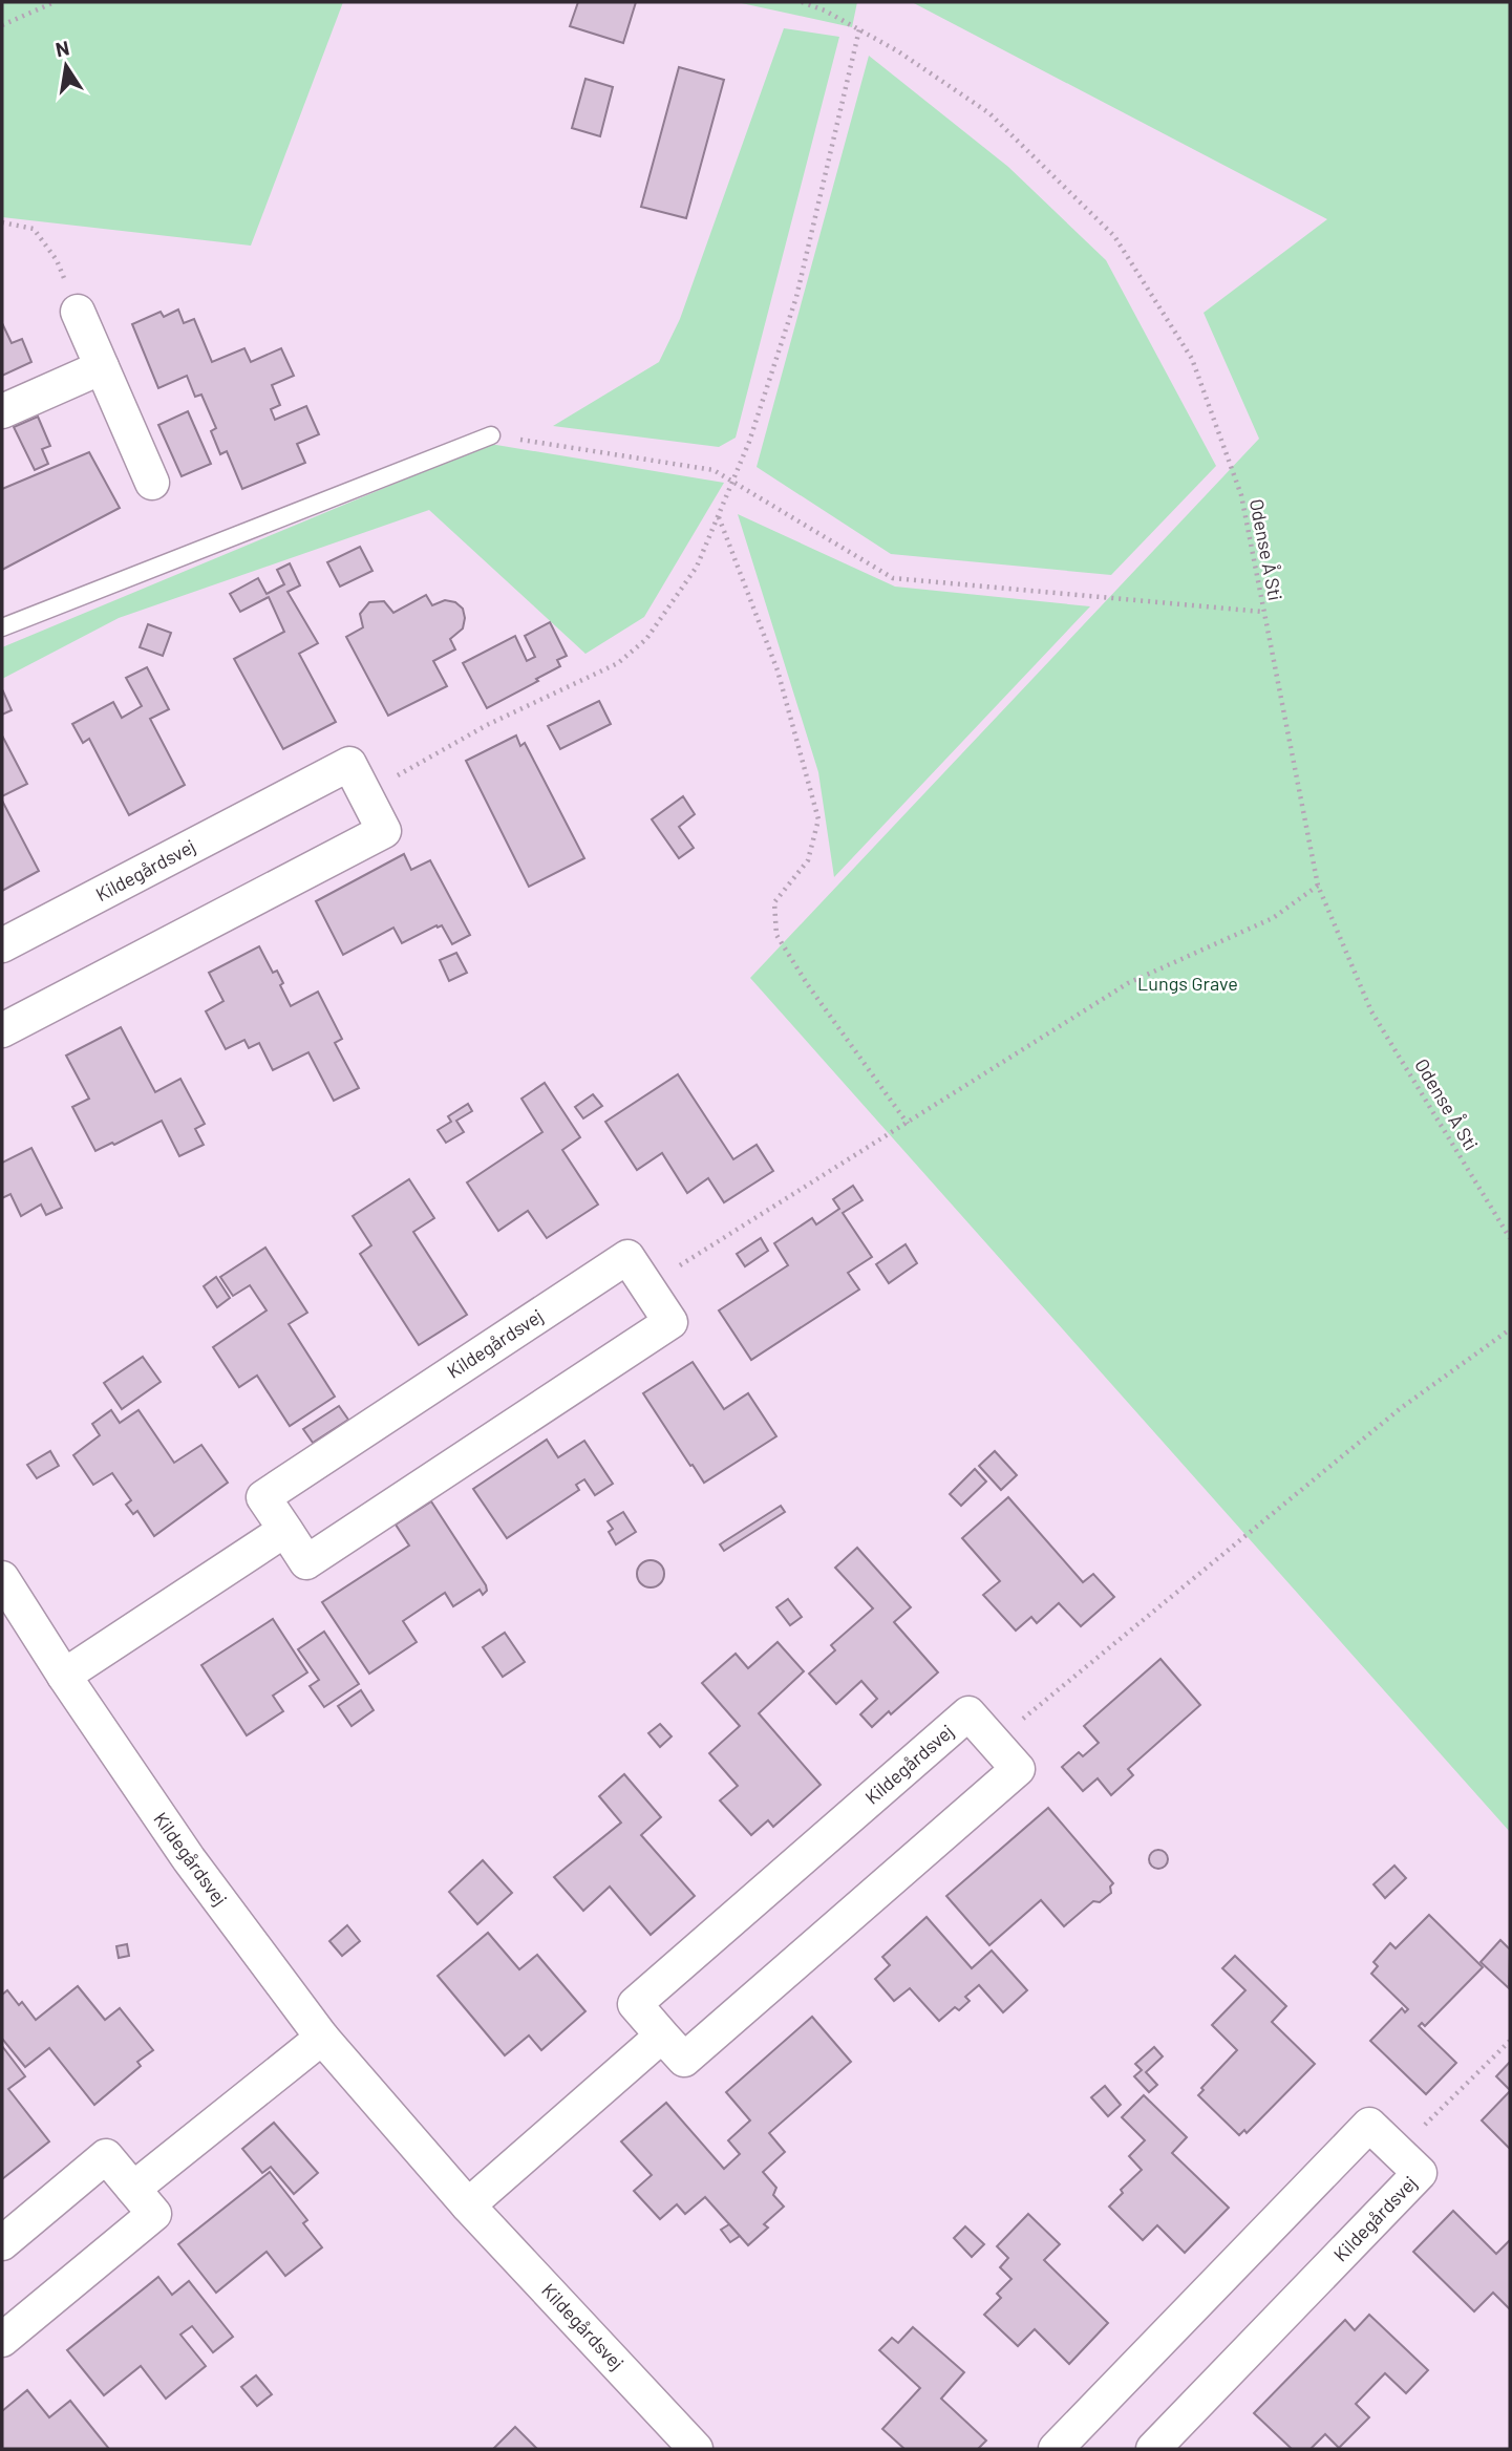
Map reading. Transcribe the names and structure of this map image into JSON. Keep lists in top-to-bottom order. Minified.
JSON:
{"streets":{"street":["Kildegårdsvej"],"path":["Odense Å Sti"]},"parks":["Lungs Grave"],"north":"top"}
